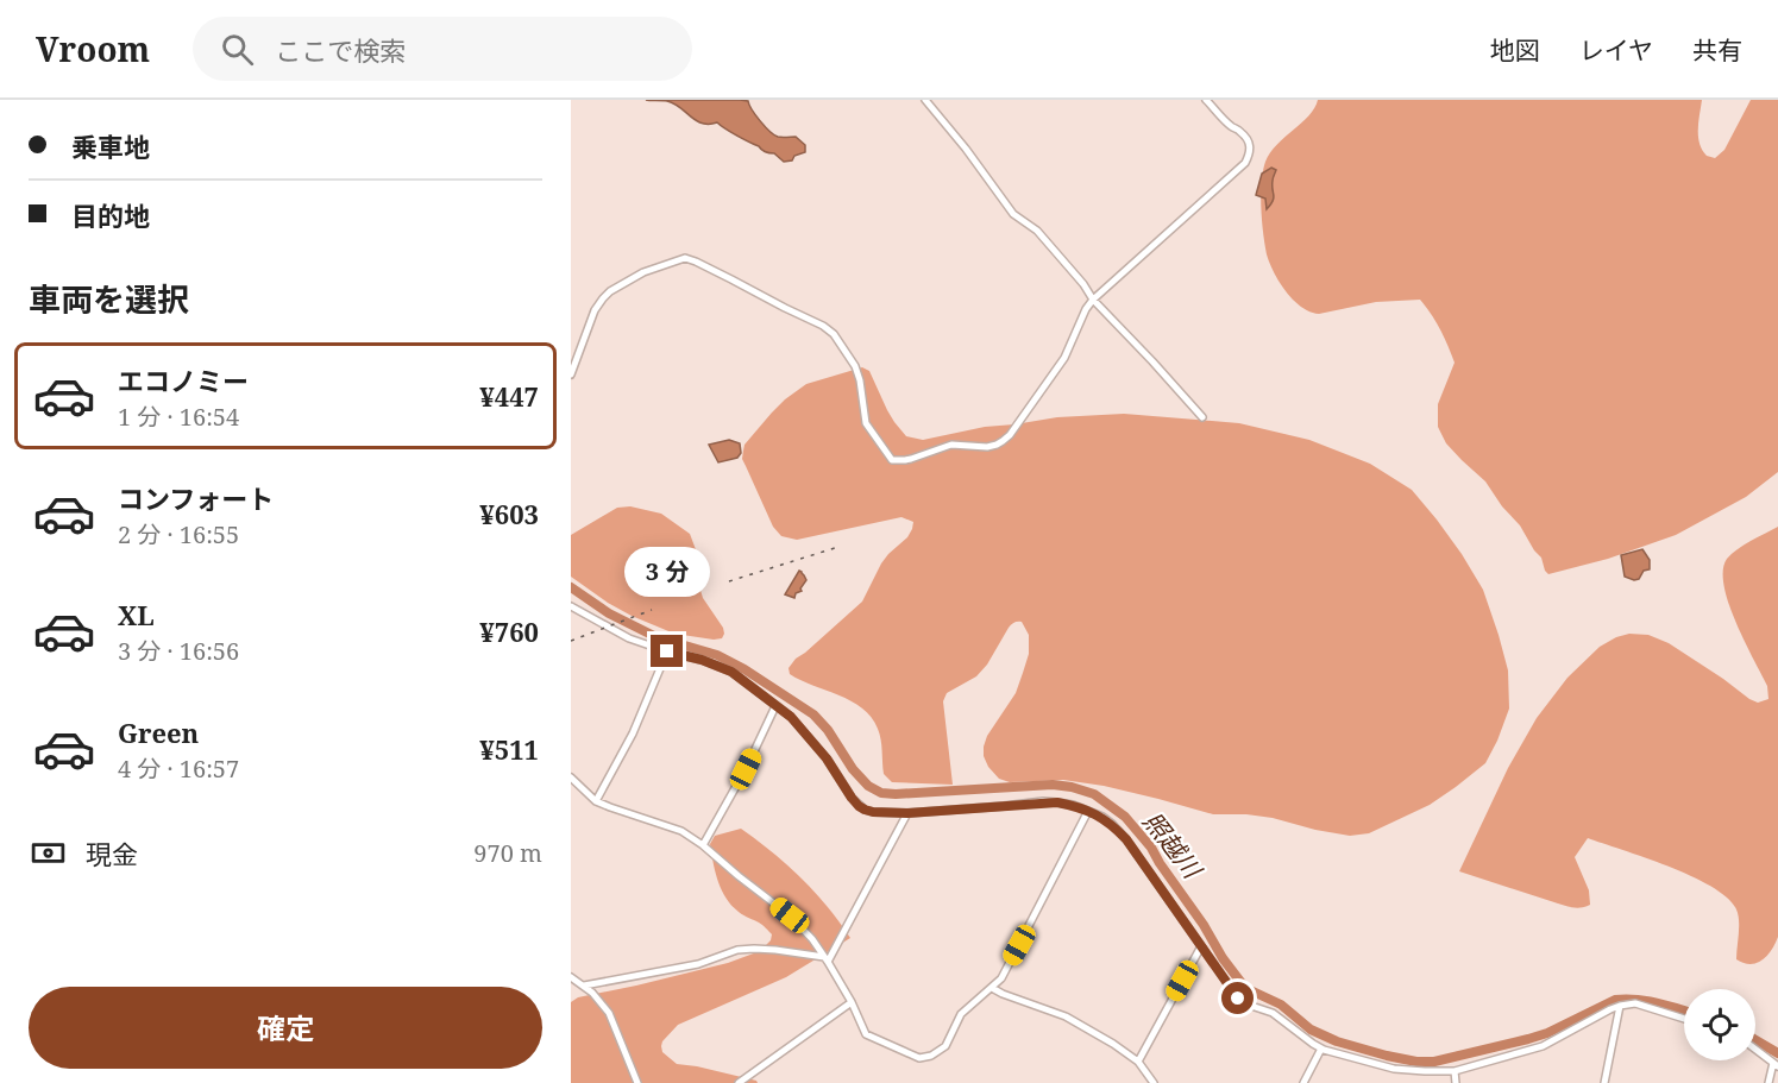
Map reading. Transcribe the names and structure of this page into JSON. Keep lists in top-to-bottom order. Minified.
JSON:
{"water":["照越川"],"page":{"header":"Vroom","search":"ここで検索","nav":["地図","レイヤ","共有"],"banner":["乗車地","目的地"],"heading":"車両を選択","list":[{"name":"エコノミー","note":"1 分 · 16:54","value":"¥447"},{"name":"コンフォート","note":"2 分 · 16:55","value":"¥603"},{"name":"XL","note":"3 分 · 16:56","value":"¥760"},{"name":"Green","note":"4 分 · 16:57","value":"¥511"}],"bubble":"3 分","pay":["現金","970 m"],"buttons":"確定"}}
